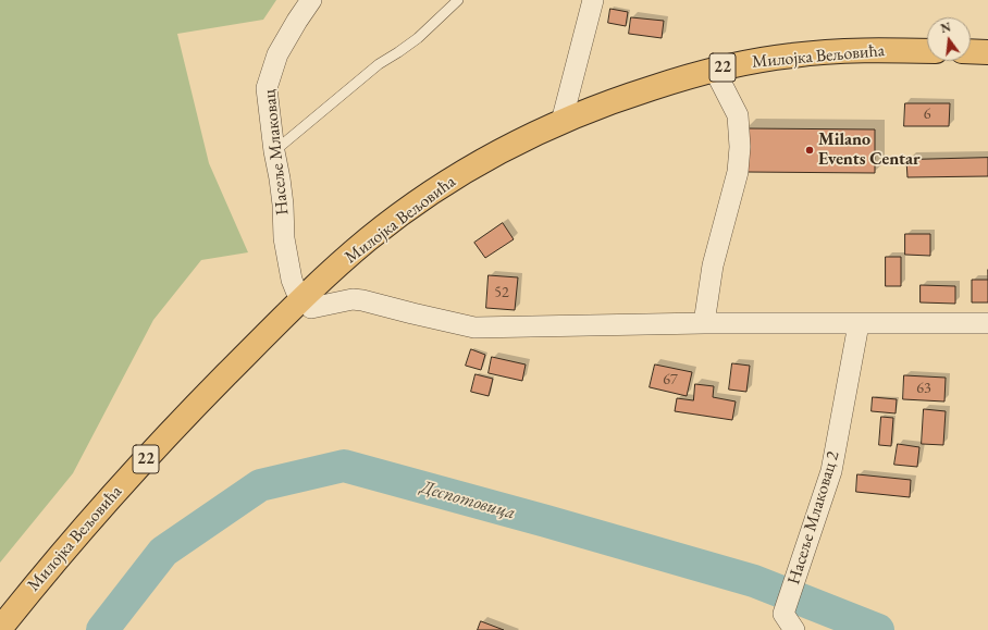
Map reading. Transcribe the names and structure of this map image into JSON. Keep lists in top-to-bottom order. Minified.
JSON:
{"streets":{"main road":["Милојка Вељовића","22"],"street":["Насеље Млаковац","Насеље Млаковац 2"]},"crossings":[["Милојка Вељовића","Насеље Млаковац"]],"water":["Деспотовица"],"places":["Milano Events Centar"],"house_numbers":["6","52","67","63"],"north":"top"}
